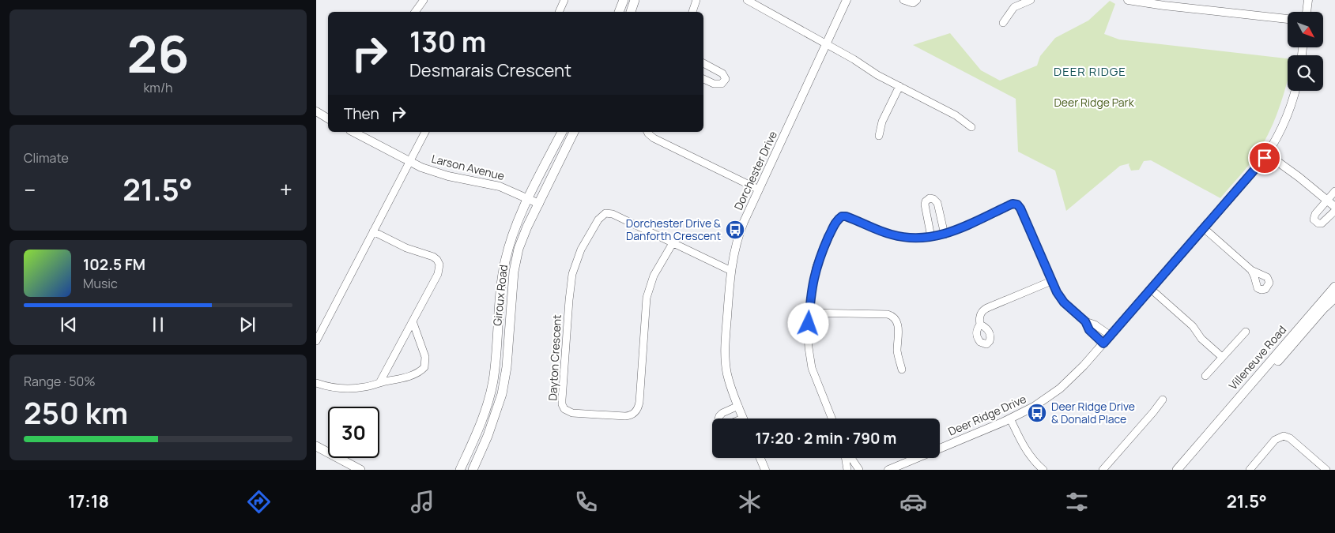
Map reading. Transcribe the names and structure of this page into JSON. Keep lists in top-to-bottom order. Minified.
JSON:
{"streets":{"main road":["Giroux Road","Villeneuve Road"],"street":["Larson Avenue","Dorchester Drive","Dayton Crescent","Deer Ridge Drive"]},"crossings":[["Larson Avenue","Giroux Road"],["Dorchester Drive","Dayton Crescent"]],"districts":["DEER RIDGE"],"parks":["Deer Ridge Park"],"places":{"bus stop":["Dorchester Drive & Danforth Crescent","Deer Ridge Drive & Donald Place"]},"north":"bottom right","page":{"tile":[["26","km/h"],"Climate",["Range · 50%","250 km"]],"turn":["130 m","Desmarais Crescent"],"then":"Then","heat":["−","21.5°","+"],"song":["102.5 FM","Music"],"limit":"30","trip":"17:20 · 2 min · 790 m","tabs":["17:18","21.5°"]}}
